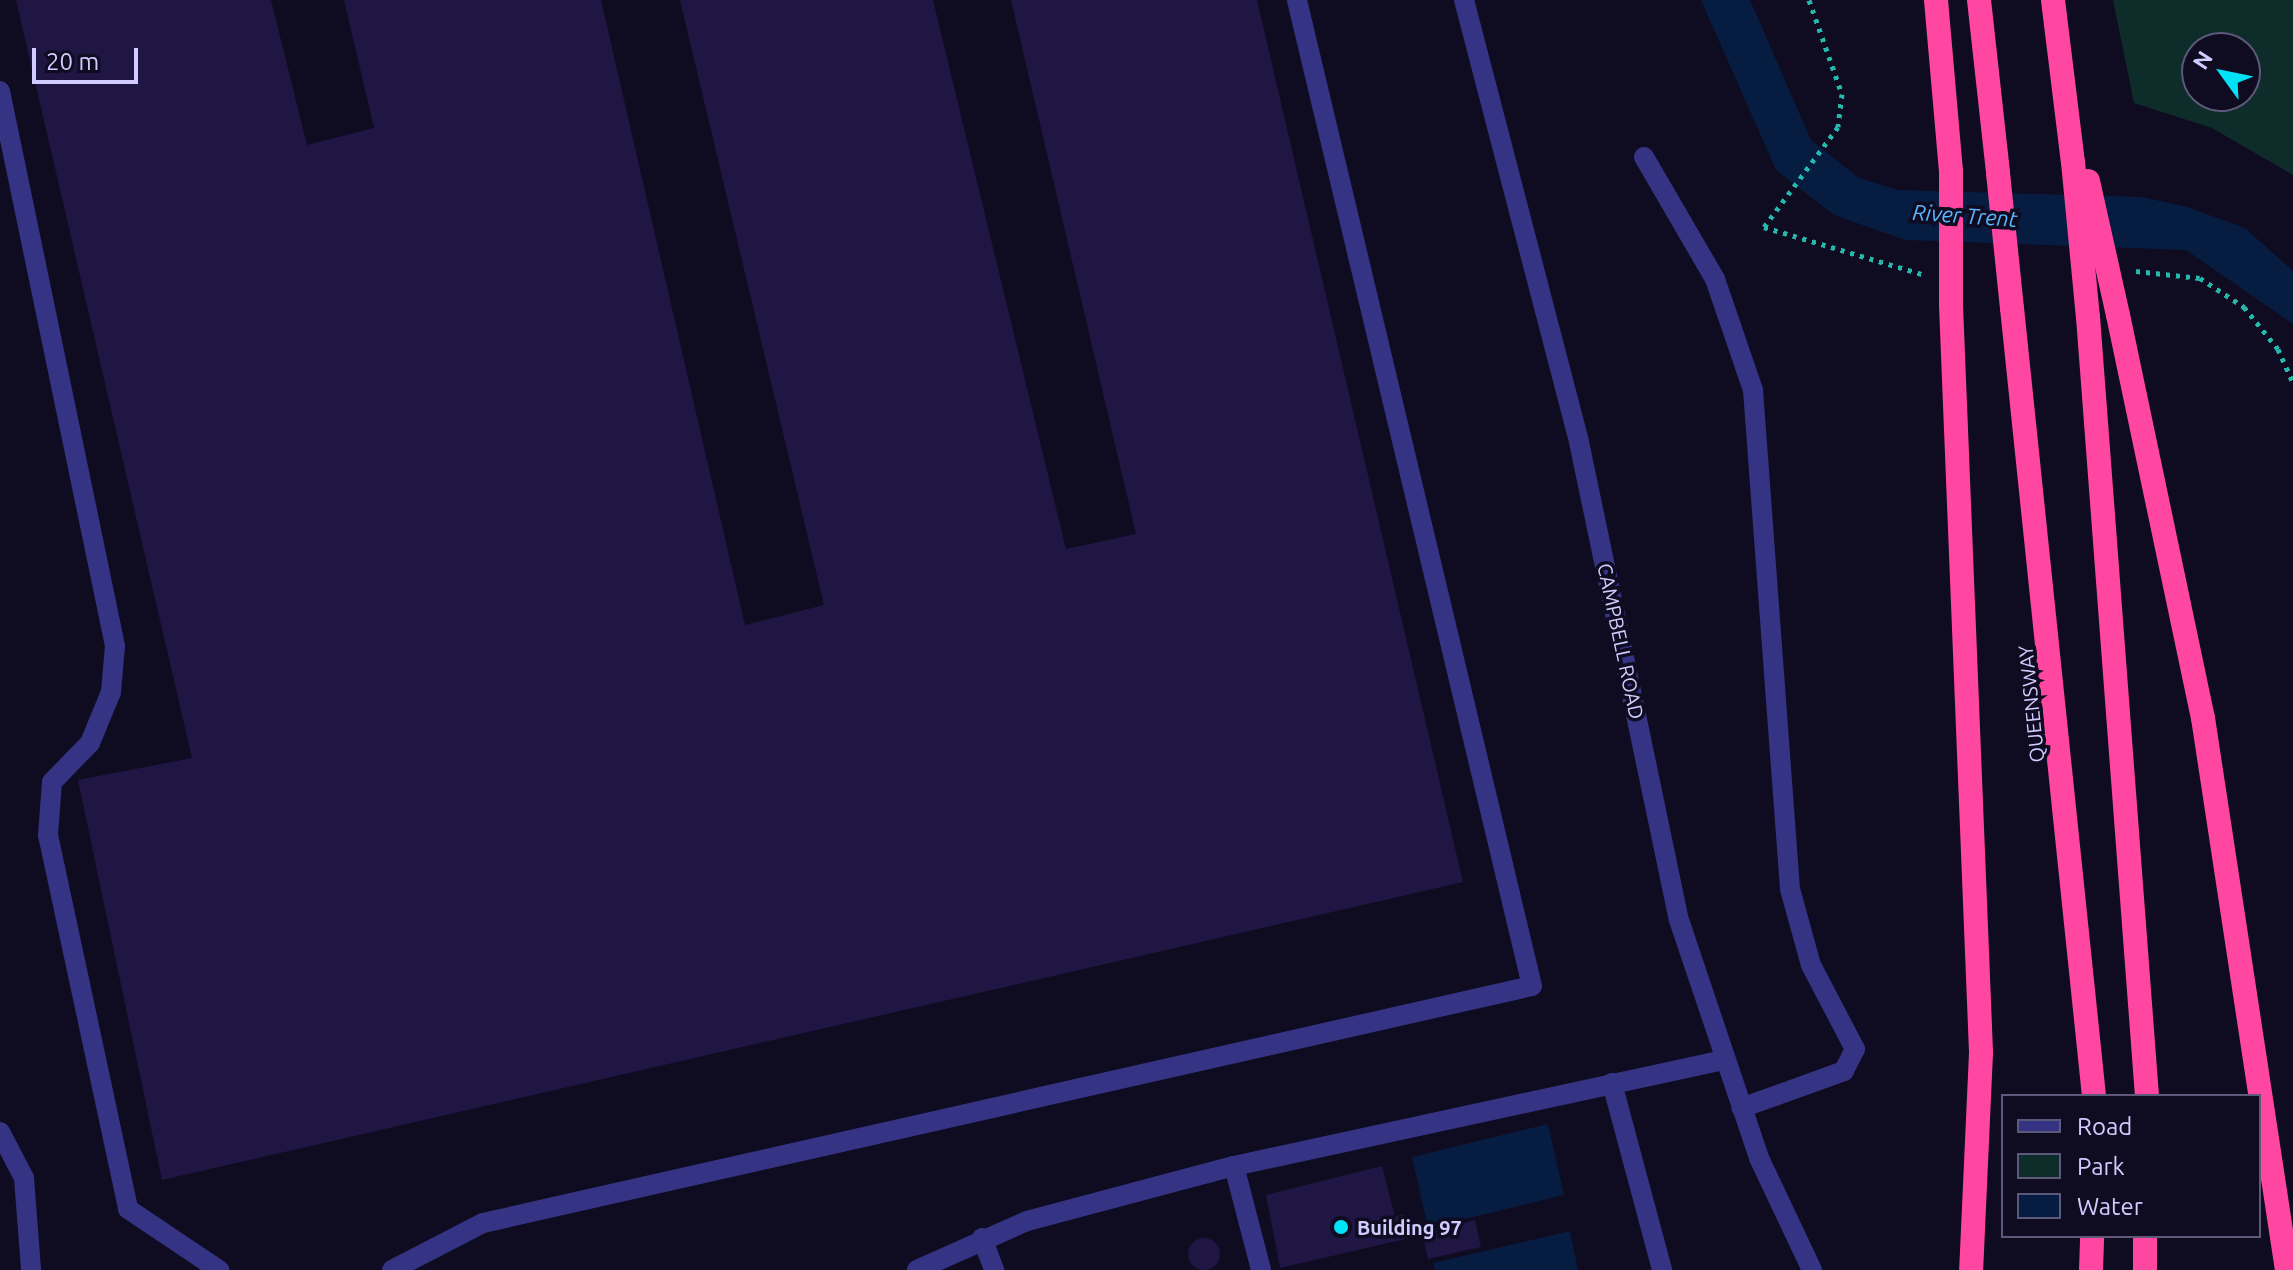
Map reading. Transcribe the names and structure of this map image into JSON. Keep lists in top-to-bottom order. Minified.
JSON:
{"streets":{"highway":["QUEENSWAY"],"street":["CAMPBELL ROAD"]},"water":["River Trent"],"places":["Building 97"],"legend":["Road","Park","Water"],"scale_bar":"20 m","north":"top left"}
